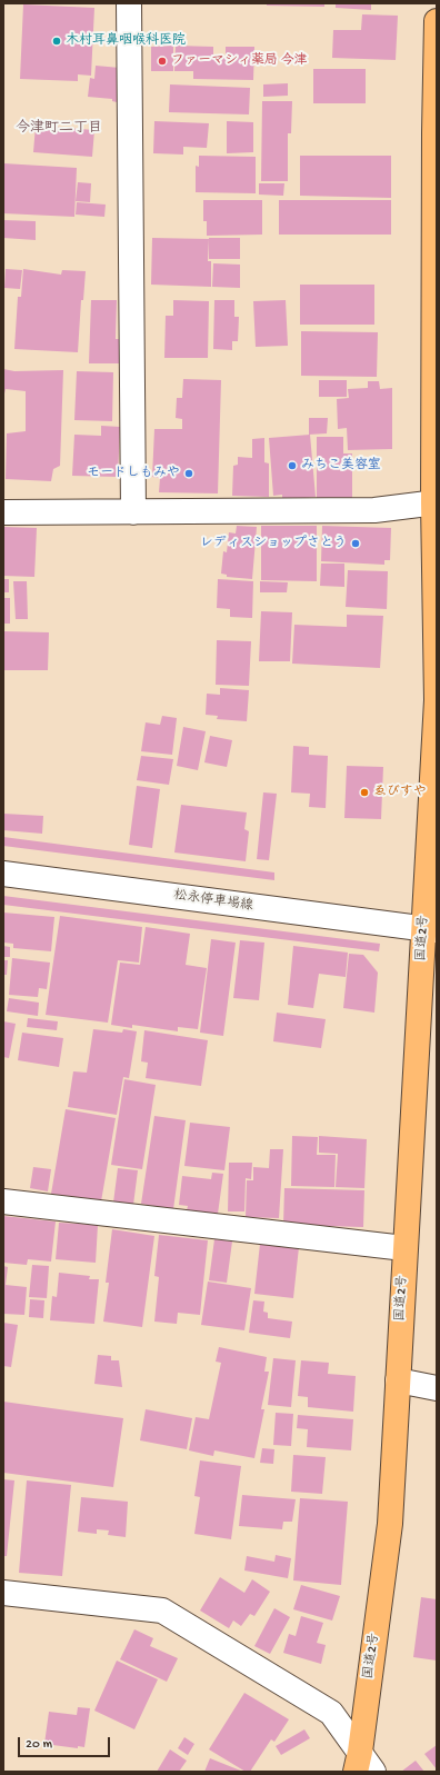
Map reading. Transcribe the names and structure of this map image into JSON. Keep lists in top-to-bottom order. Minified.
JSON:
{"streets":{"highway":["国道2号"],"street":["松永停車場線"]},"crossings":[["松永停車場線","国道2号"]],"districts":["今津町二丁目"],"places":["木村耳鼻咽喉科医院","ファーマシィ薬局 今津","みちこ美容室","モードしもみや","レディスショップさとう","ゑびすや"],"scale_bar":"20 m"}
